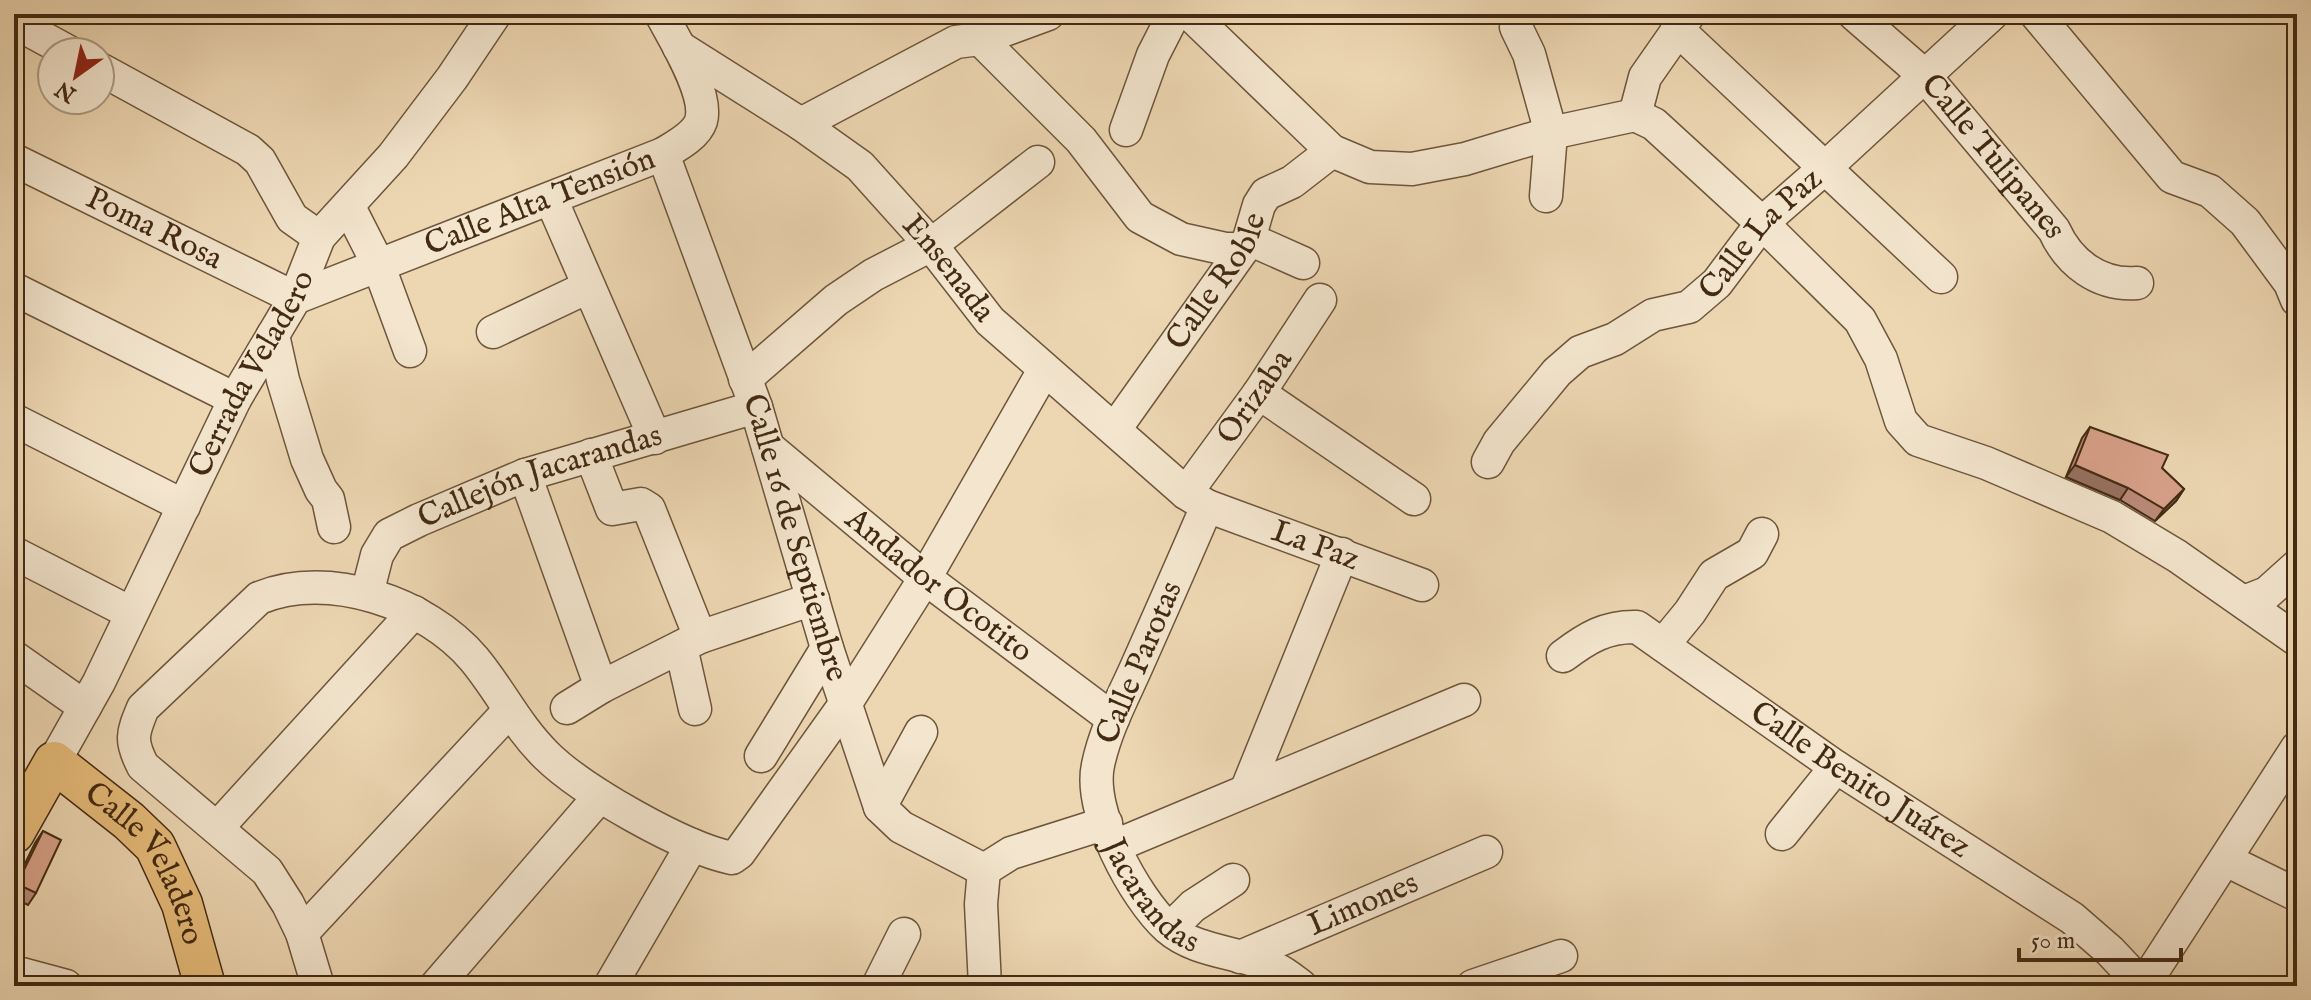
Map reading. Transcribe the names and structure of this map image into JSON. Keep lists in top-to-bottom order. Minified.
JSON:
{"streets":{"main road":["Calle Veladero"],"street":["Calle Tulipanes","Calle Alta Tensión","Poma Rosa","Calle La Paz","Ensenada","Calle Roble","Cerrada Veladero","Orizaba","Callejón Jacarandas","Calle 16 de Septiembre","La Paz","Andador Ocotito","Calle Parotas","Calle Benito Juárez","Jacarandas","Limones"]},"crossings":[["Calle Tulipanes","Calle La Paz"],["Calle Alta Tensión","Poma Rosa"],["Calle Alta Tensión","Ensenada"],["Calle Alta Tensión","Cerrada Veladero"],["Calle Alta Tensión","Calle 16 de Septiembre"],["Poma Rosa","Cerrada Veladero"],["Ensenada","Calle Roble"],["Ensenada","Orizaba"],["Ensenada","Callejón Jacarandas"],["Ensenada","La Paz"],["Ensenada","Calle Parotas"],["Cerrada Veladero","Calle Veladero"],["Orizaba","La Paz"],["Orizaba","Calle Parotas"],["Callejón Jacarandas","Calle 16 de Septiembre"],["Calle 16 de Septiembre","Andador Ocotito"],["La Paz","Calle Parotas"],["Andador Ocotito","Calle Parotas"],["Calle Parotas","Jacarandas"],["Jacarandas","Limones"]],"scale_bar":"50 m","north":"bottom left"}
